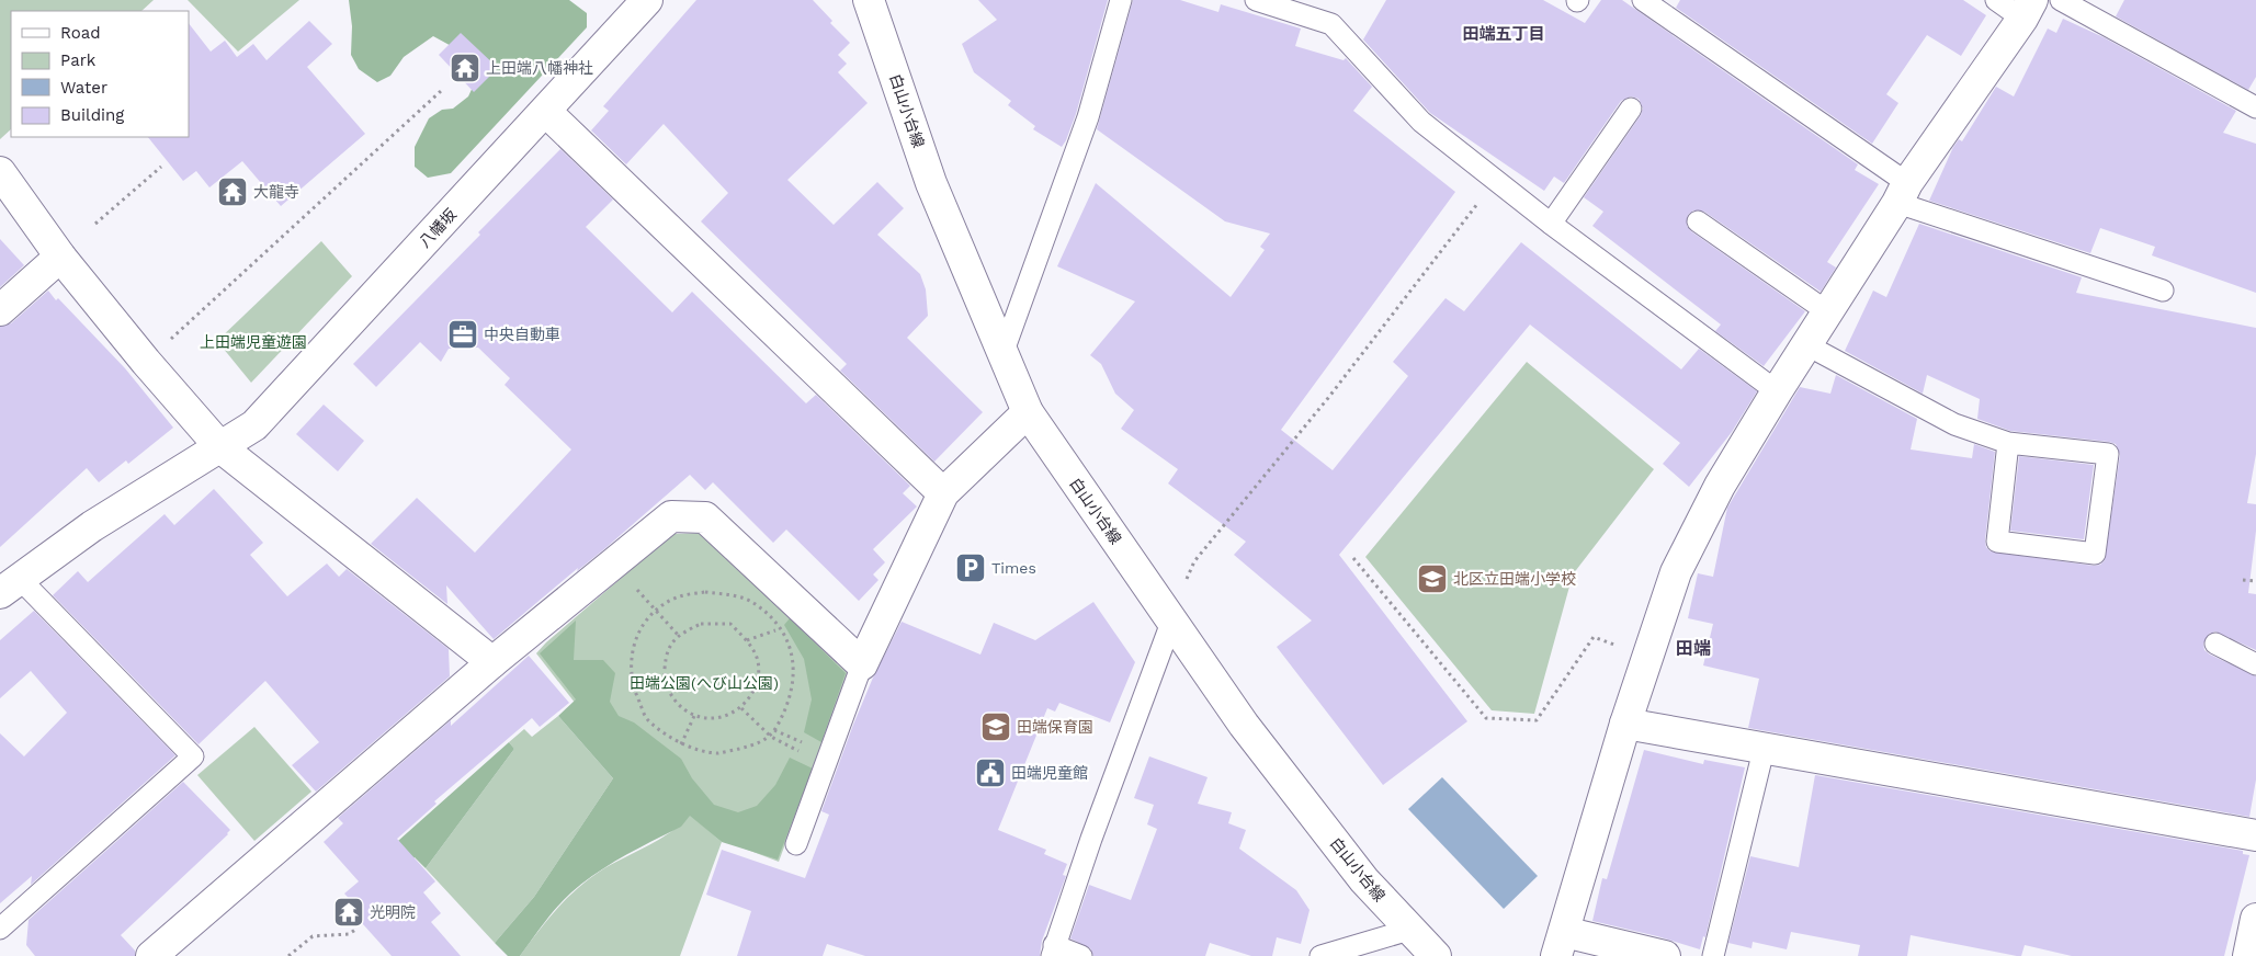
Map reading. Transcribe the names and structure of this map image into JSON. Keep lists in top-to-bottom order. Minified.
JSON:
{"streets":{"street":["白山小台線","八幡坂"]},"districts":["田端五丁目","田端"],"parks":["上田端児童遊園","田端公園(へび山公園)"],"places":{"temple":["上田端八幡神社","大龍寺","光明院"],"office":["中央自動車"],"parking":["Times"],"school or university":["北区立田端小学校","田端保育園"],"public building":["田端児童館"]},"legend":["Road","Park","Water","Building"]}
